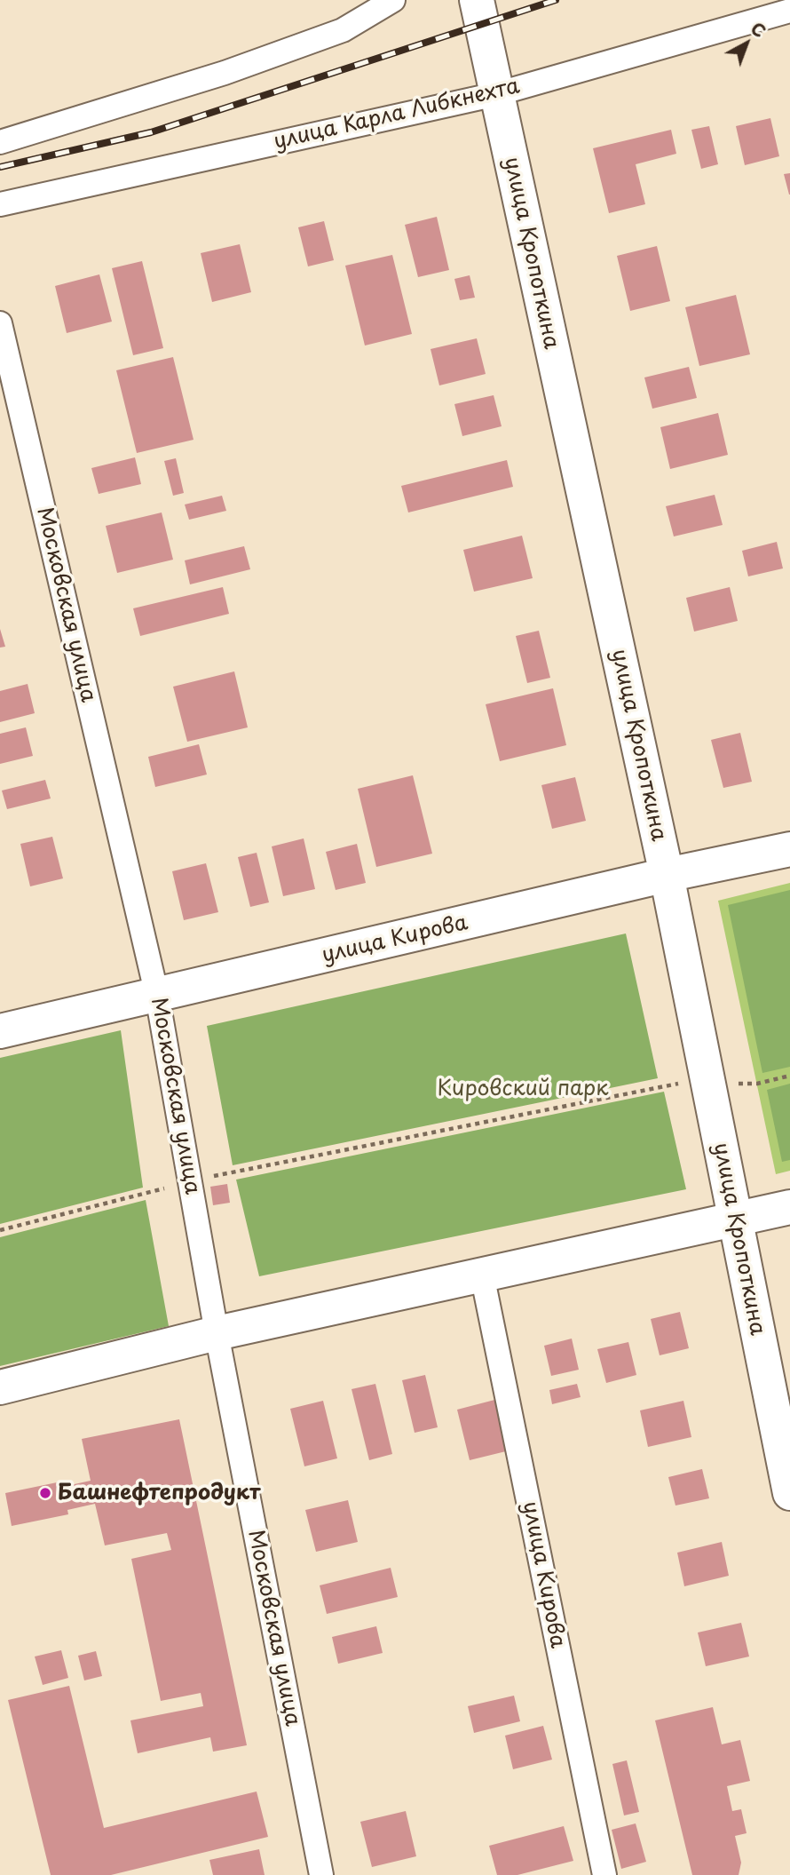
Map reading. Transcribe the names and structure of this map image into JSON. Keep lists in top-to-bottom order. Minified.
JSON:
{"streets":{"main road":["улица Кропоткина","улица Кирова"],"street":["улица Карла Либкнехта","Московская улица"]},"crossings":[["улица Карла Либкнехта","улица Кропоткина"],["улица Кропоткина","улица Кирова"],["Московская улица","улица Кирова"]],"parks":["Кировский парк"],"places":["Башнефтепродукт"],"north":"top right"}
